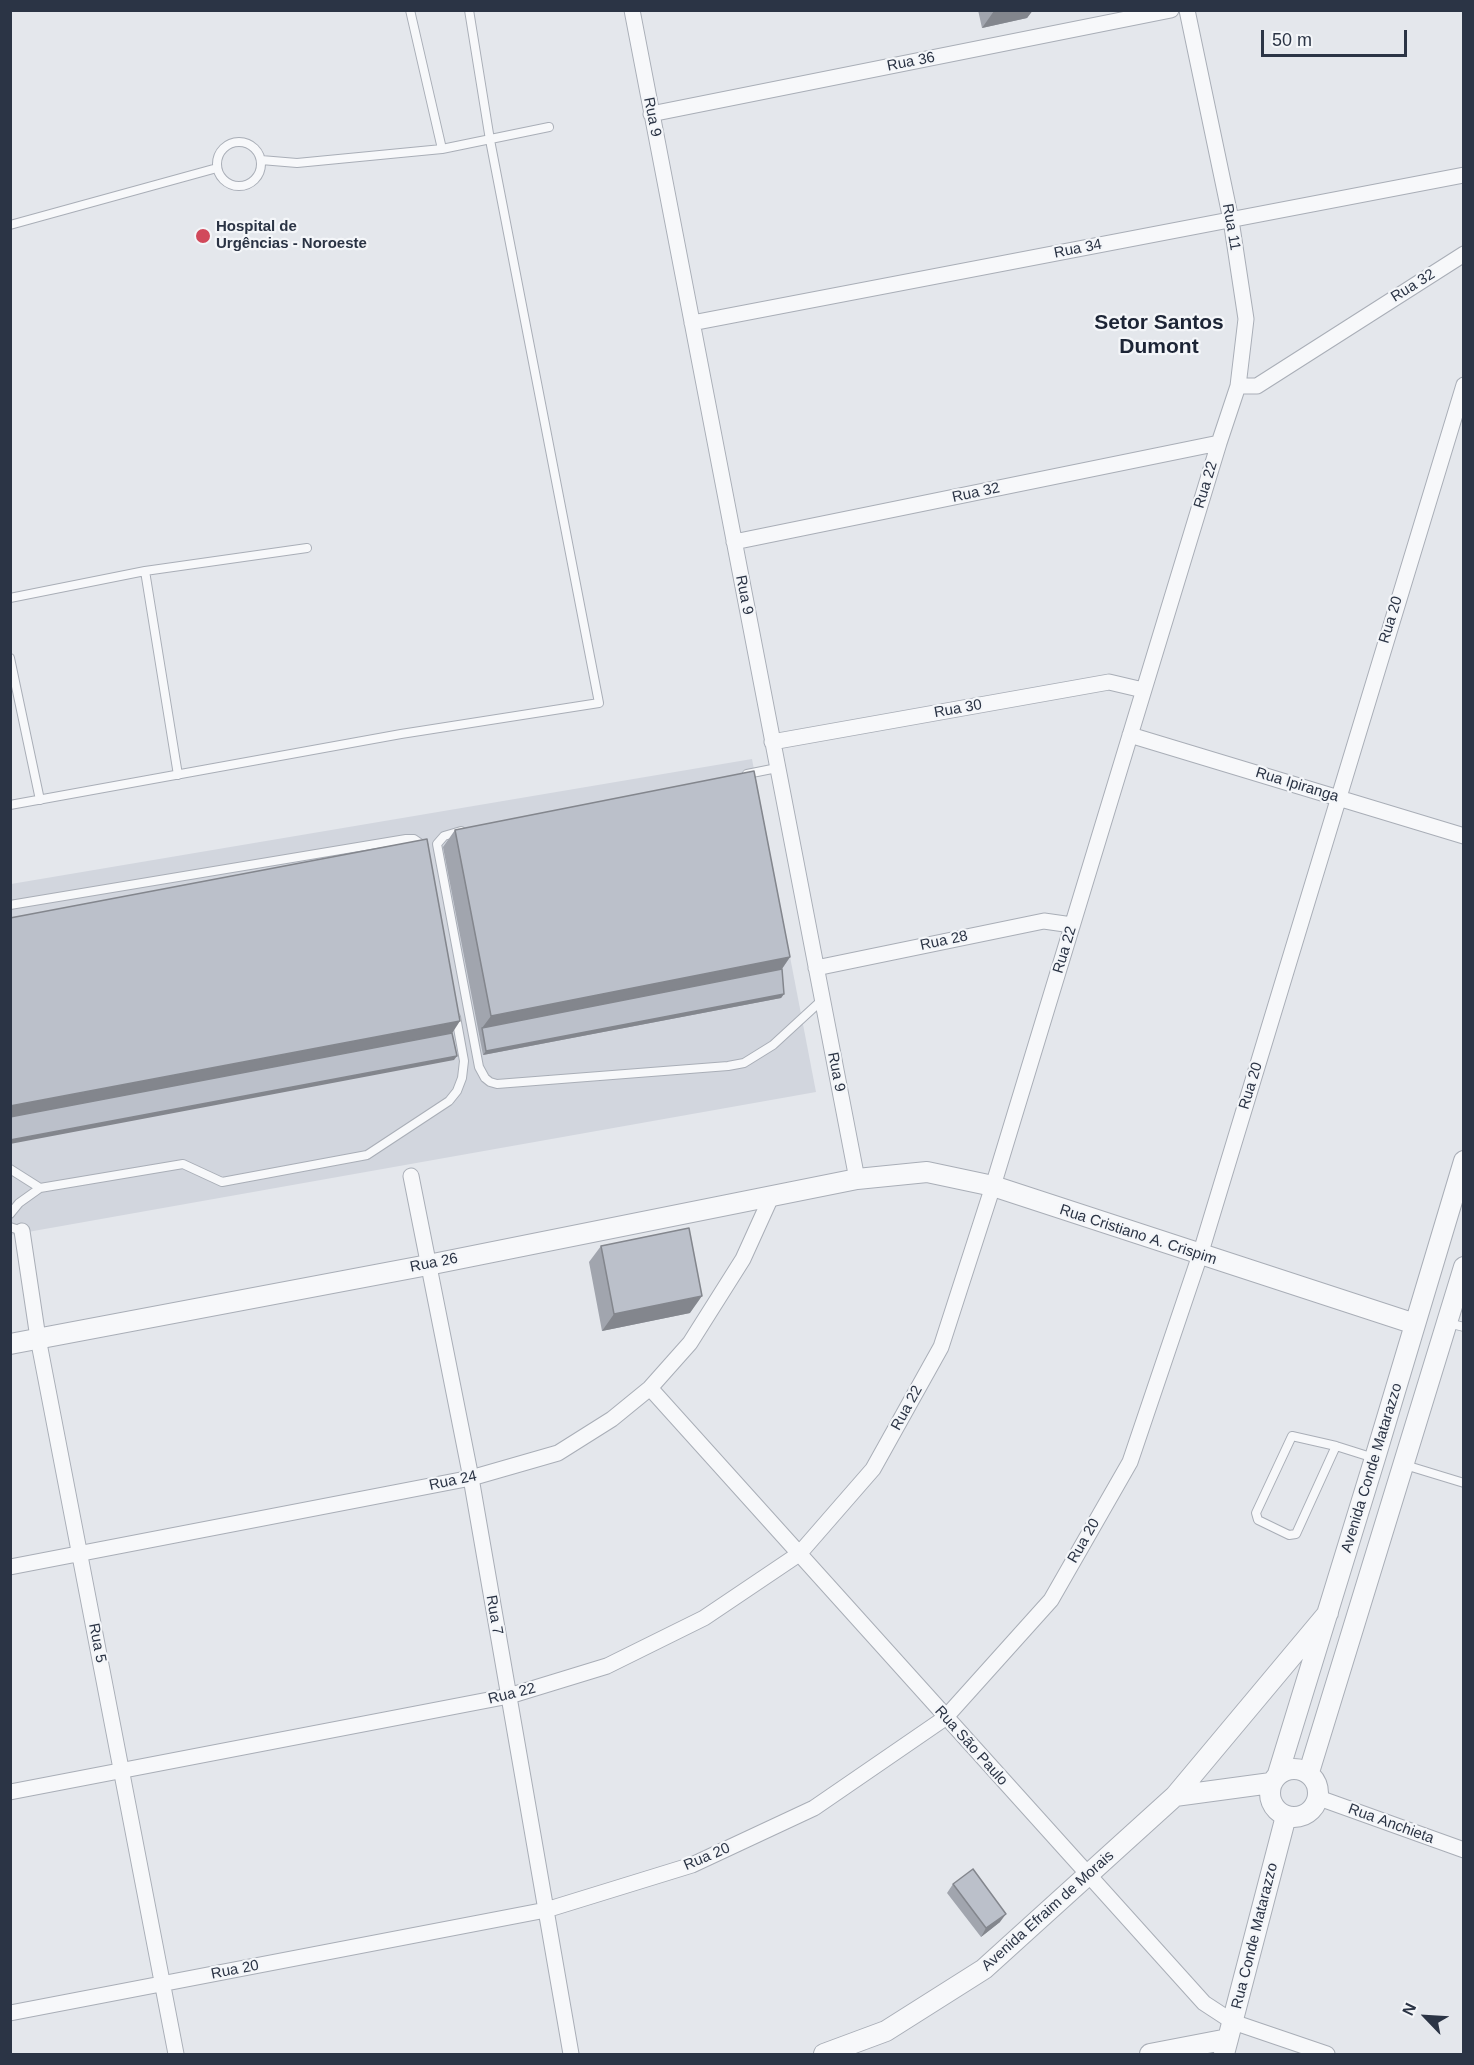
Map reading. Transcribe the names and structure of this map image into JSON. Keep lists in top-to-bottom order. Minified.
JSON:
{"streets":{"street":["Rua 36","Rua 9","Rua 11","Rua 34","Rua 32","Rua 22","Rua 20","Rua 30","Rua Ipiranga","Rua 28","Rua Cristiano A. Crispim","Rua 26","Avenida Conde Matarazzo","Rua 24","Rua 7","Rua 5","Rua São Paulo","Rua Anchieta","Avenida Efraim de Morais","Rua Conde Matarazzo"]},"crossings":[["Rua 36","Rua 9"],["Rua 9","Rua 34"],["Rua 9","Rua 32"],["Rua 9","Rua 30"],["Rua 9","Rua 28"],["Rua 9","Rua Cristiano A. Crispim"],["Rua 9","Rua 26"],["Rua 11","Rua 34"],["Rua 11","Rua 32"],["Rua 11","Rua 22"],["Rua 32","Rua 22"],["Rua 22","Rua 30"],["Rua 22","Rua Ipiranga"],["Rua 22","Rua 28"],["Rua 22","Rua Cristiano A. Crispim"],["Rua 22","Rua 7"],["Rua 22","Rua 5"],["Rua 22","Rua São Paulo"],["Rua 20","Rua Ipiranga"],["Rua 20","Rua Cristiano A. Crispim"],["Rua 20","Rua 7"],["Rua 20","Rua 5"],["Rua 20","Rua São Paulo"],["Rua Cristiano A. Crispim","Rua 26"],["Rua Cristiano A. Crispim","Avenida Conde Matarazzo"],["Rua 26","Rua 24"],["Rua 26","Rua 7"],["Rua 26","Rua 5"],["Avenida Conde Matarazzo","Rua Anchieta"],["Avenida Conde Matarazzo","Avenida Efraim de Morais"],["Avenida Conde Matarazzo","Rua Conde Matarazzo"],["Rua 24","Rua 7"],["Rua 24","Rua 5"],["Rua 24","Rua São Paulo"],["Rua São Paulo","Avenida Efraim de Morais"],["Rua São Paulo","Rua Conde Matarazzo"],["Rua Anchieta","Rua Conde Matarazzo"]],"districts":["Setor Santos Dumont"],"places":["Hospital de Urgências - Noroeste"],"scale_bar":"50 m","north":"top left"}
